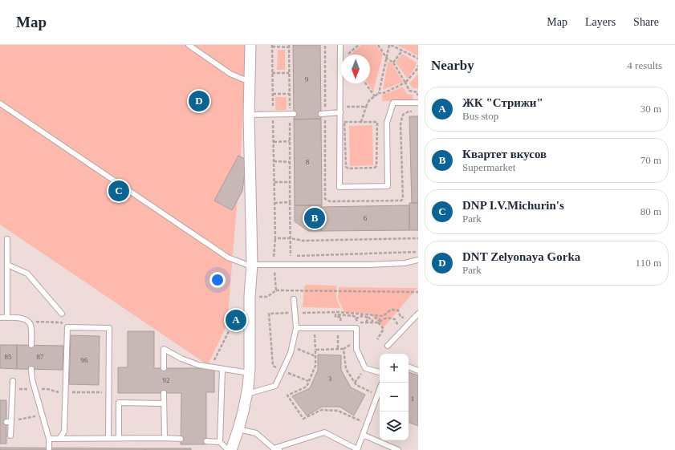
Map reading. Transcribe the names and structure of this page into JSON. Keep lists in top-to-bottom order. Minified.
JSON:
{"house_numbers":["9","8","6","85","87","96","3","92","1"],"north":"bottom","page":{"header":"Map","nav":["Map","Layers","Share"],"heading":["Nearby","4 results"],"list":[{"mark":"A","name":"ЖК \"Стрижи\"","note":"Bus stop","value":"30 m"},{"mark":"B","name":"Квартет вкусов","note":"Supermarket","value":"70 m"},{"mark":"C","name":"DNP I.V.Michurin's","note":"Park","value":"80 m"},{"mark":"D","name":"DNT Zelyonaya Gorka","note":"Park","value":"110 m"}],"pins":["D","C","B","A"],"map_buttons":["+","−"]}}
